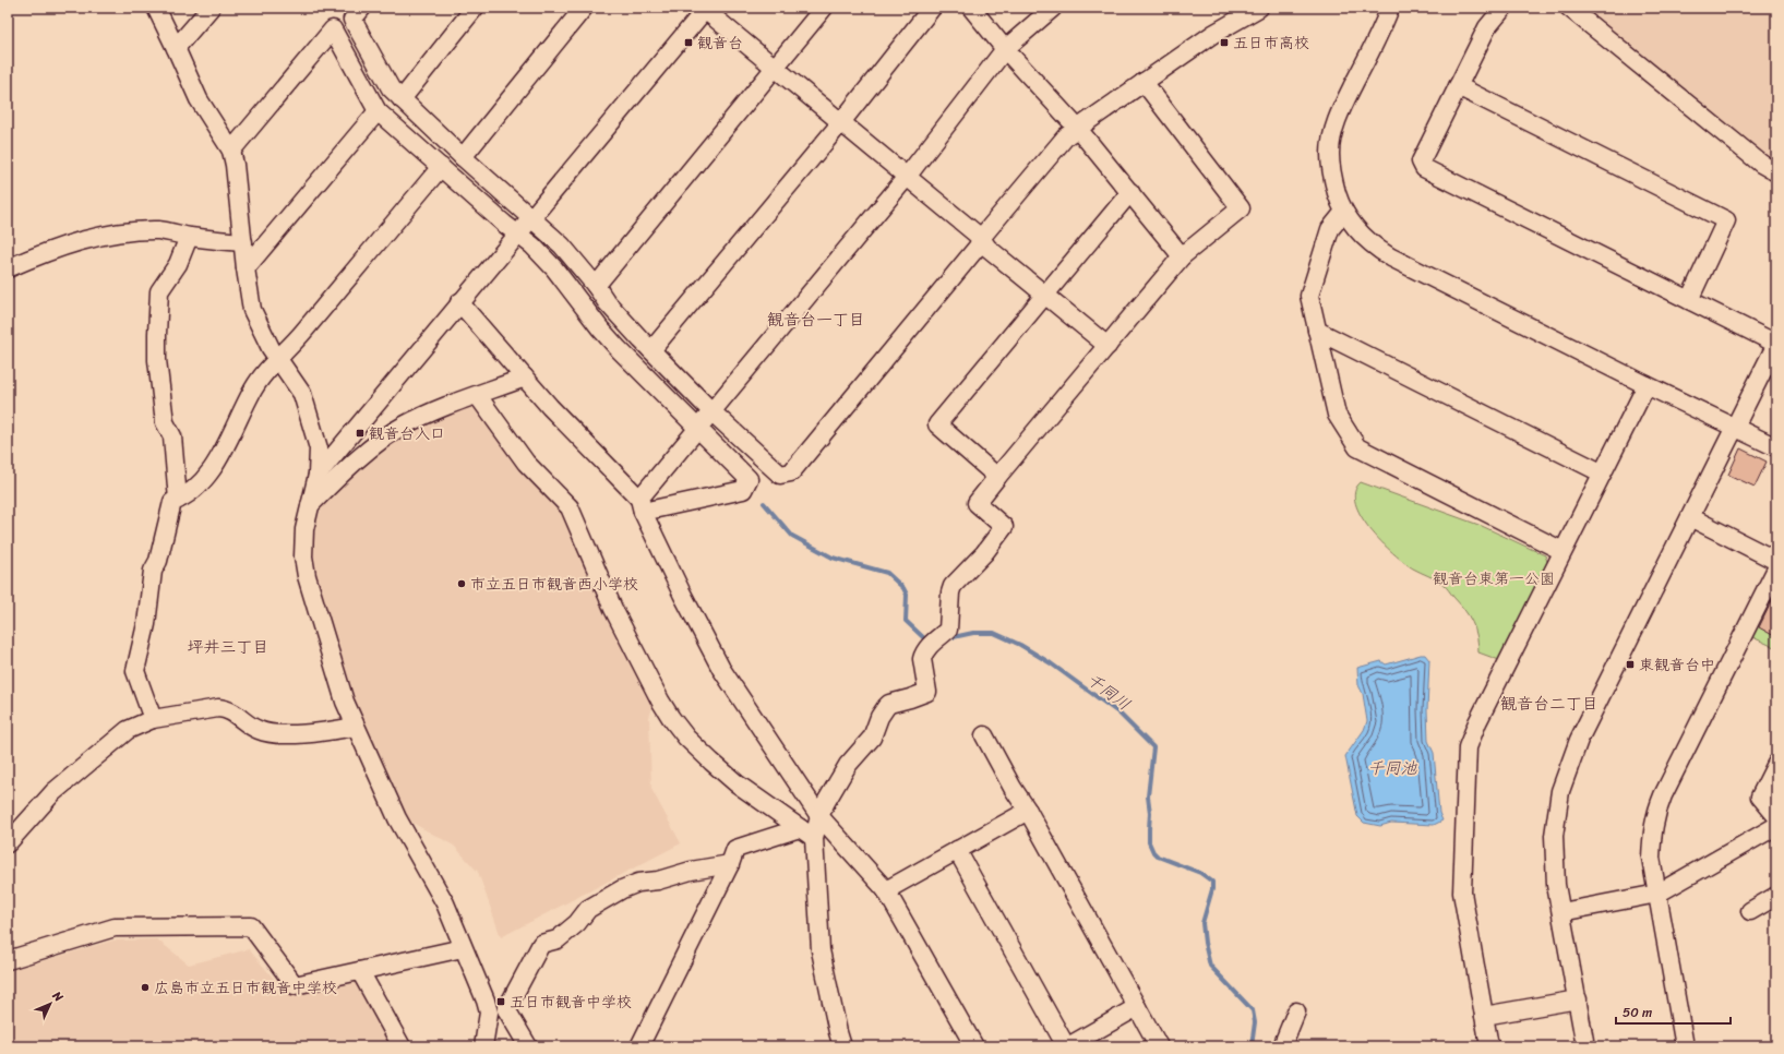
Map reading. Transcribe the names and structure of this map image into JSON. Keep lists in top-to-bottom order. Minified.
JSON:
{"districts":["観音台一丁目","坪井三丁目","観音台二丁目"],"water":["千同川","千同池"],"parks":["観音台東第一公園"],"places":{"transit":["観音台","五日市高校","観音台入口","東観音台中","五日市観音中学校"],"other":["市立五日市観音西小学校","広島市立五日市観音中学校"]},"scale_bar":"50 m","north":"top right"}
